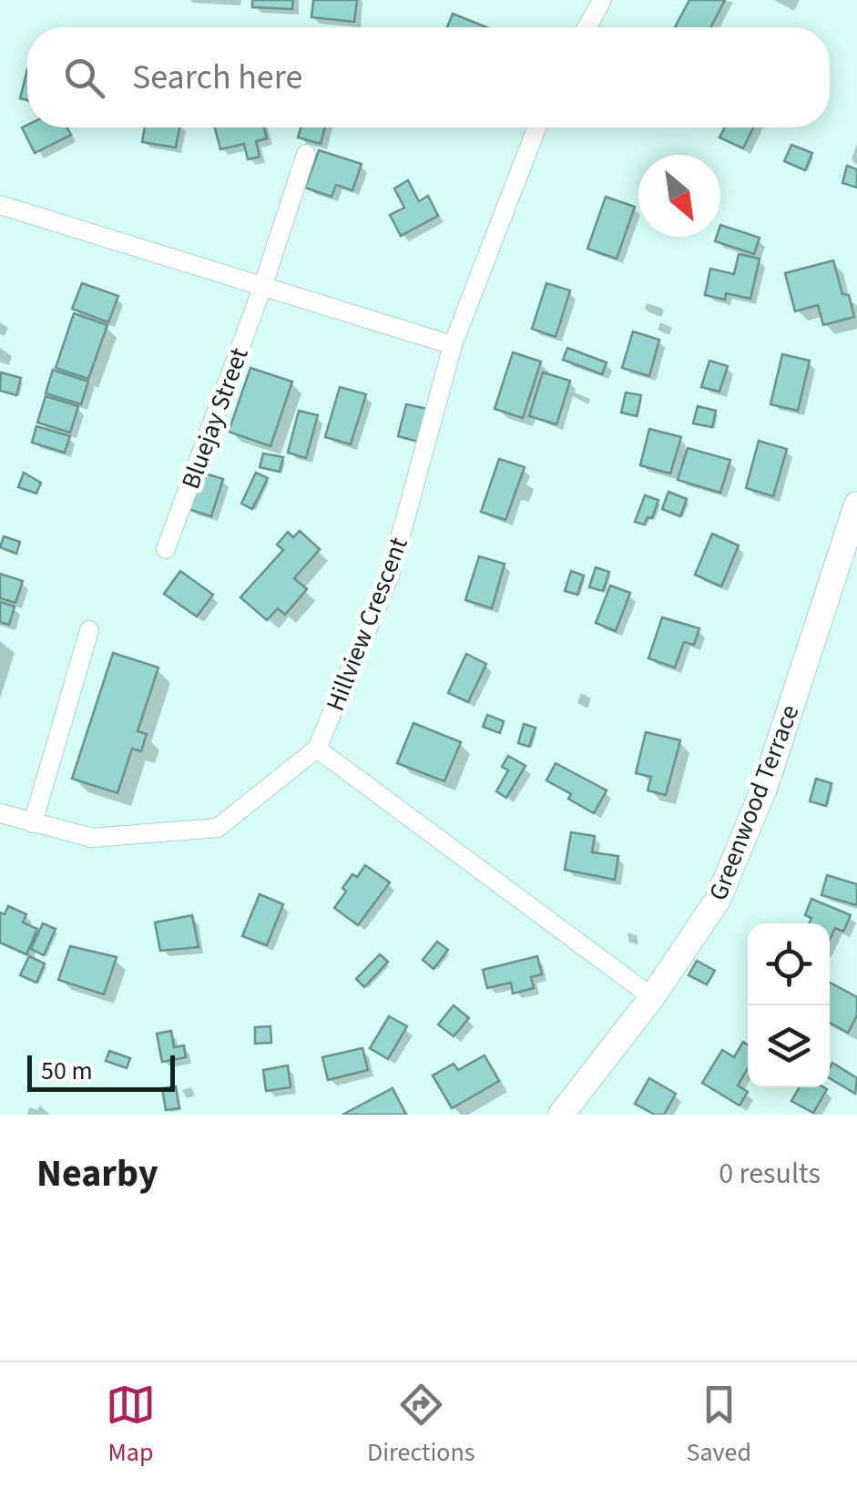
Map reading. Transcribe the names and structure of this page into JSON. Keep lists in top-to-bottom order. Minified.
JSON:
{"streets":{"street":["Bluejay Street","Hillview Crescent","Greenwood Terrace"]},"scale_bar":"50 m","north":"bottom right","page":{"search":"Search here","scale":"50 m","heading":["Nearby","0 results"],"nav":["Map","Directions","Saved"]}}
